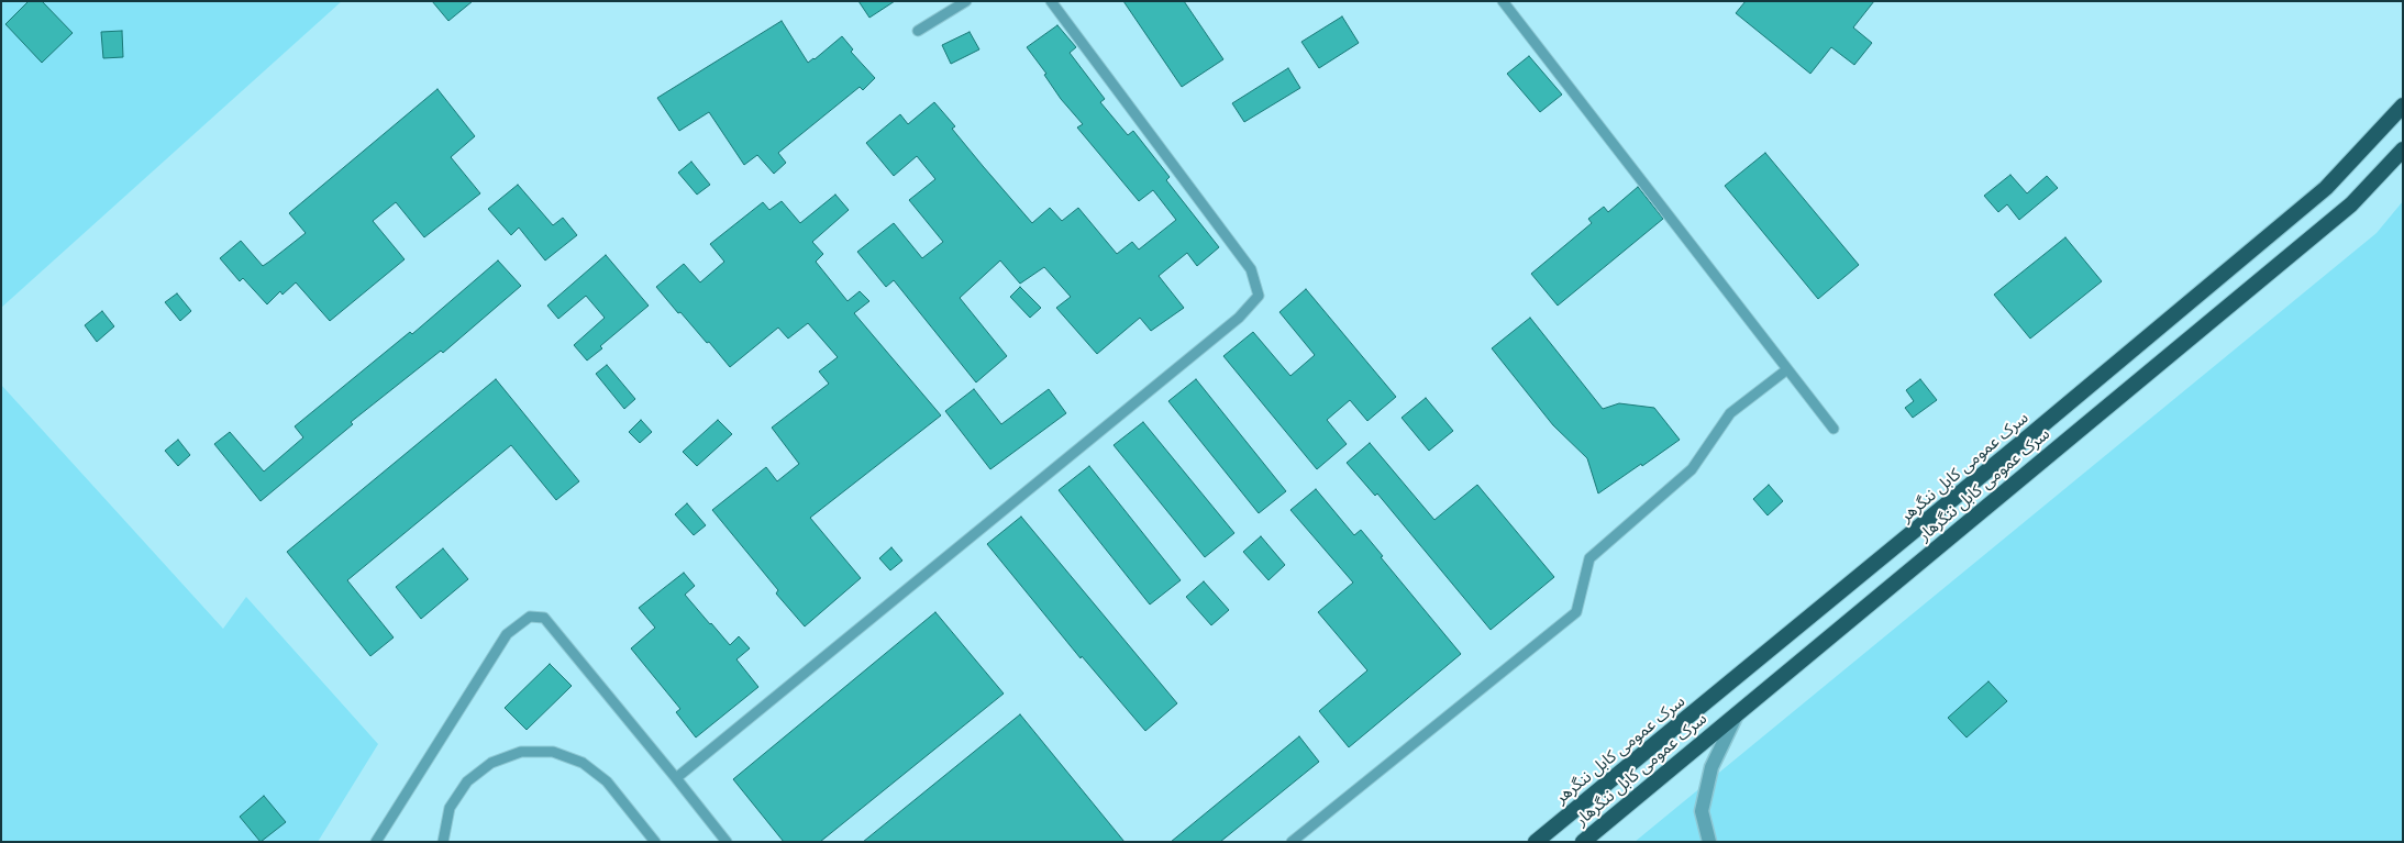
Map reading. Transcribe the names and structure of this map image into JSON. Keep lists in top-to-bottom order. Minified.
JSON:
{"streets":{"highway":["سرک عمومی کابل ننگرهر","سرک عمومی کابل ننگرهار"]}}
